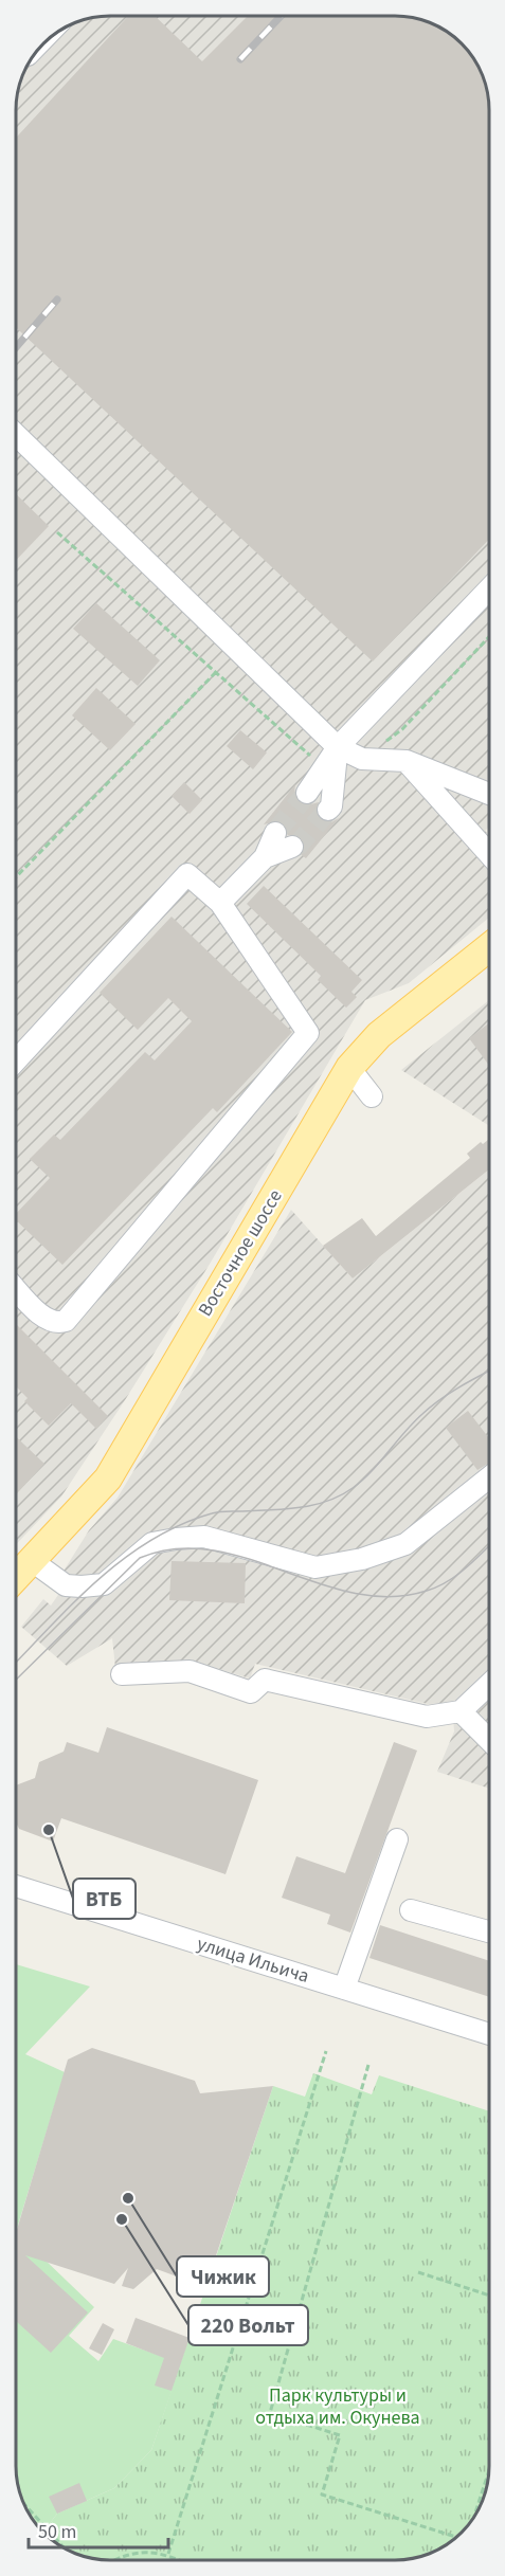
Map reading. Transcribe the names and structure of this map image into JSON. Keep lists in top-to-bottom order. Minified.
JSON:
{"streets":{"main road":["Восточное шоссе"],"street":["улица Ильича"]},"parks":["Парк культуры и отдыха им. Окунева"],"places":["ВТБ","Чижик","220 Вольт"],"scale_bar":"50 m"}
